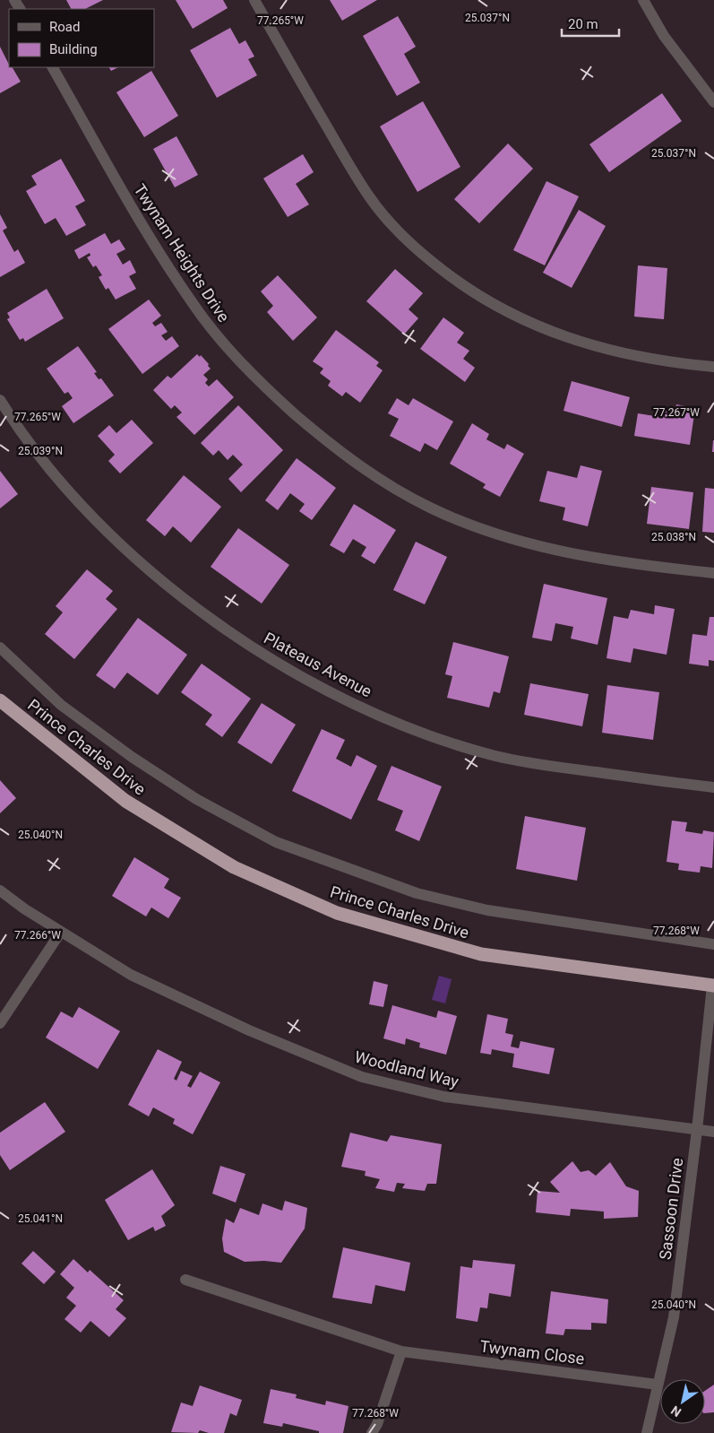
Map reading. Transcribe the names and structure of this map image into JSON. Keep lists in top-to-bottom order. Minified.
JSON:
{"streets":{"highway":["Prince Charles Drive"],"street":["Twynam Heights Drive","Plateaus Avenue","Woodland Way","Sassoon Drive","Twynam Close"]},"crossings":[["Prince Charles Drive","Sassoon Drive"],["Woodland Way","Sassoon Drive"],["Sassoon Drive","Twynam Close"]],"legend":["Road","Building"],"scale_bar":"20 m","north":"bottom left","coordinates":["25.037°N","77.265°W","77.267°W","25.039°N","25.038°N","25.040°N","77.268°W","77.266°W","25.041°N"]}
